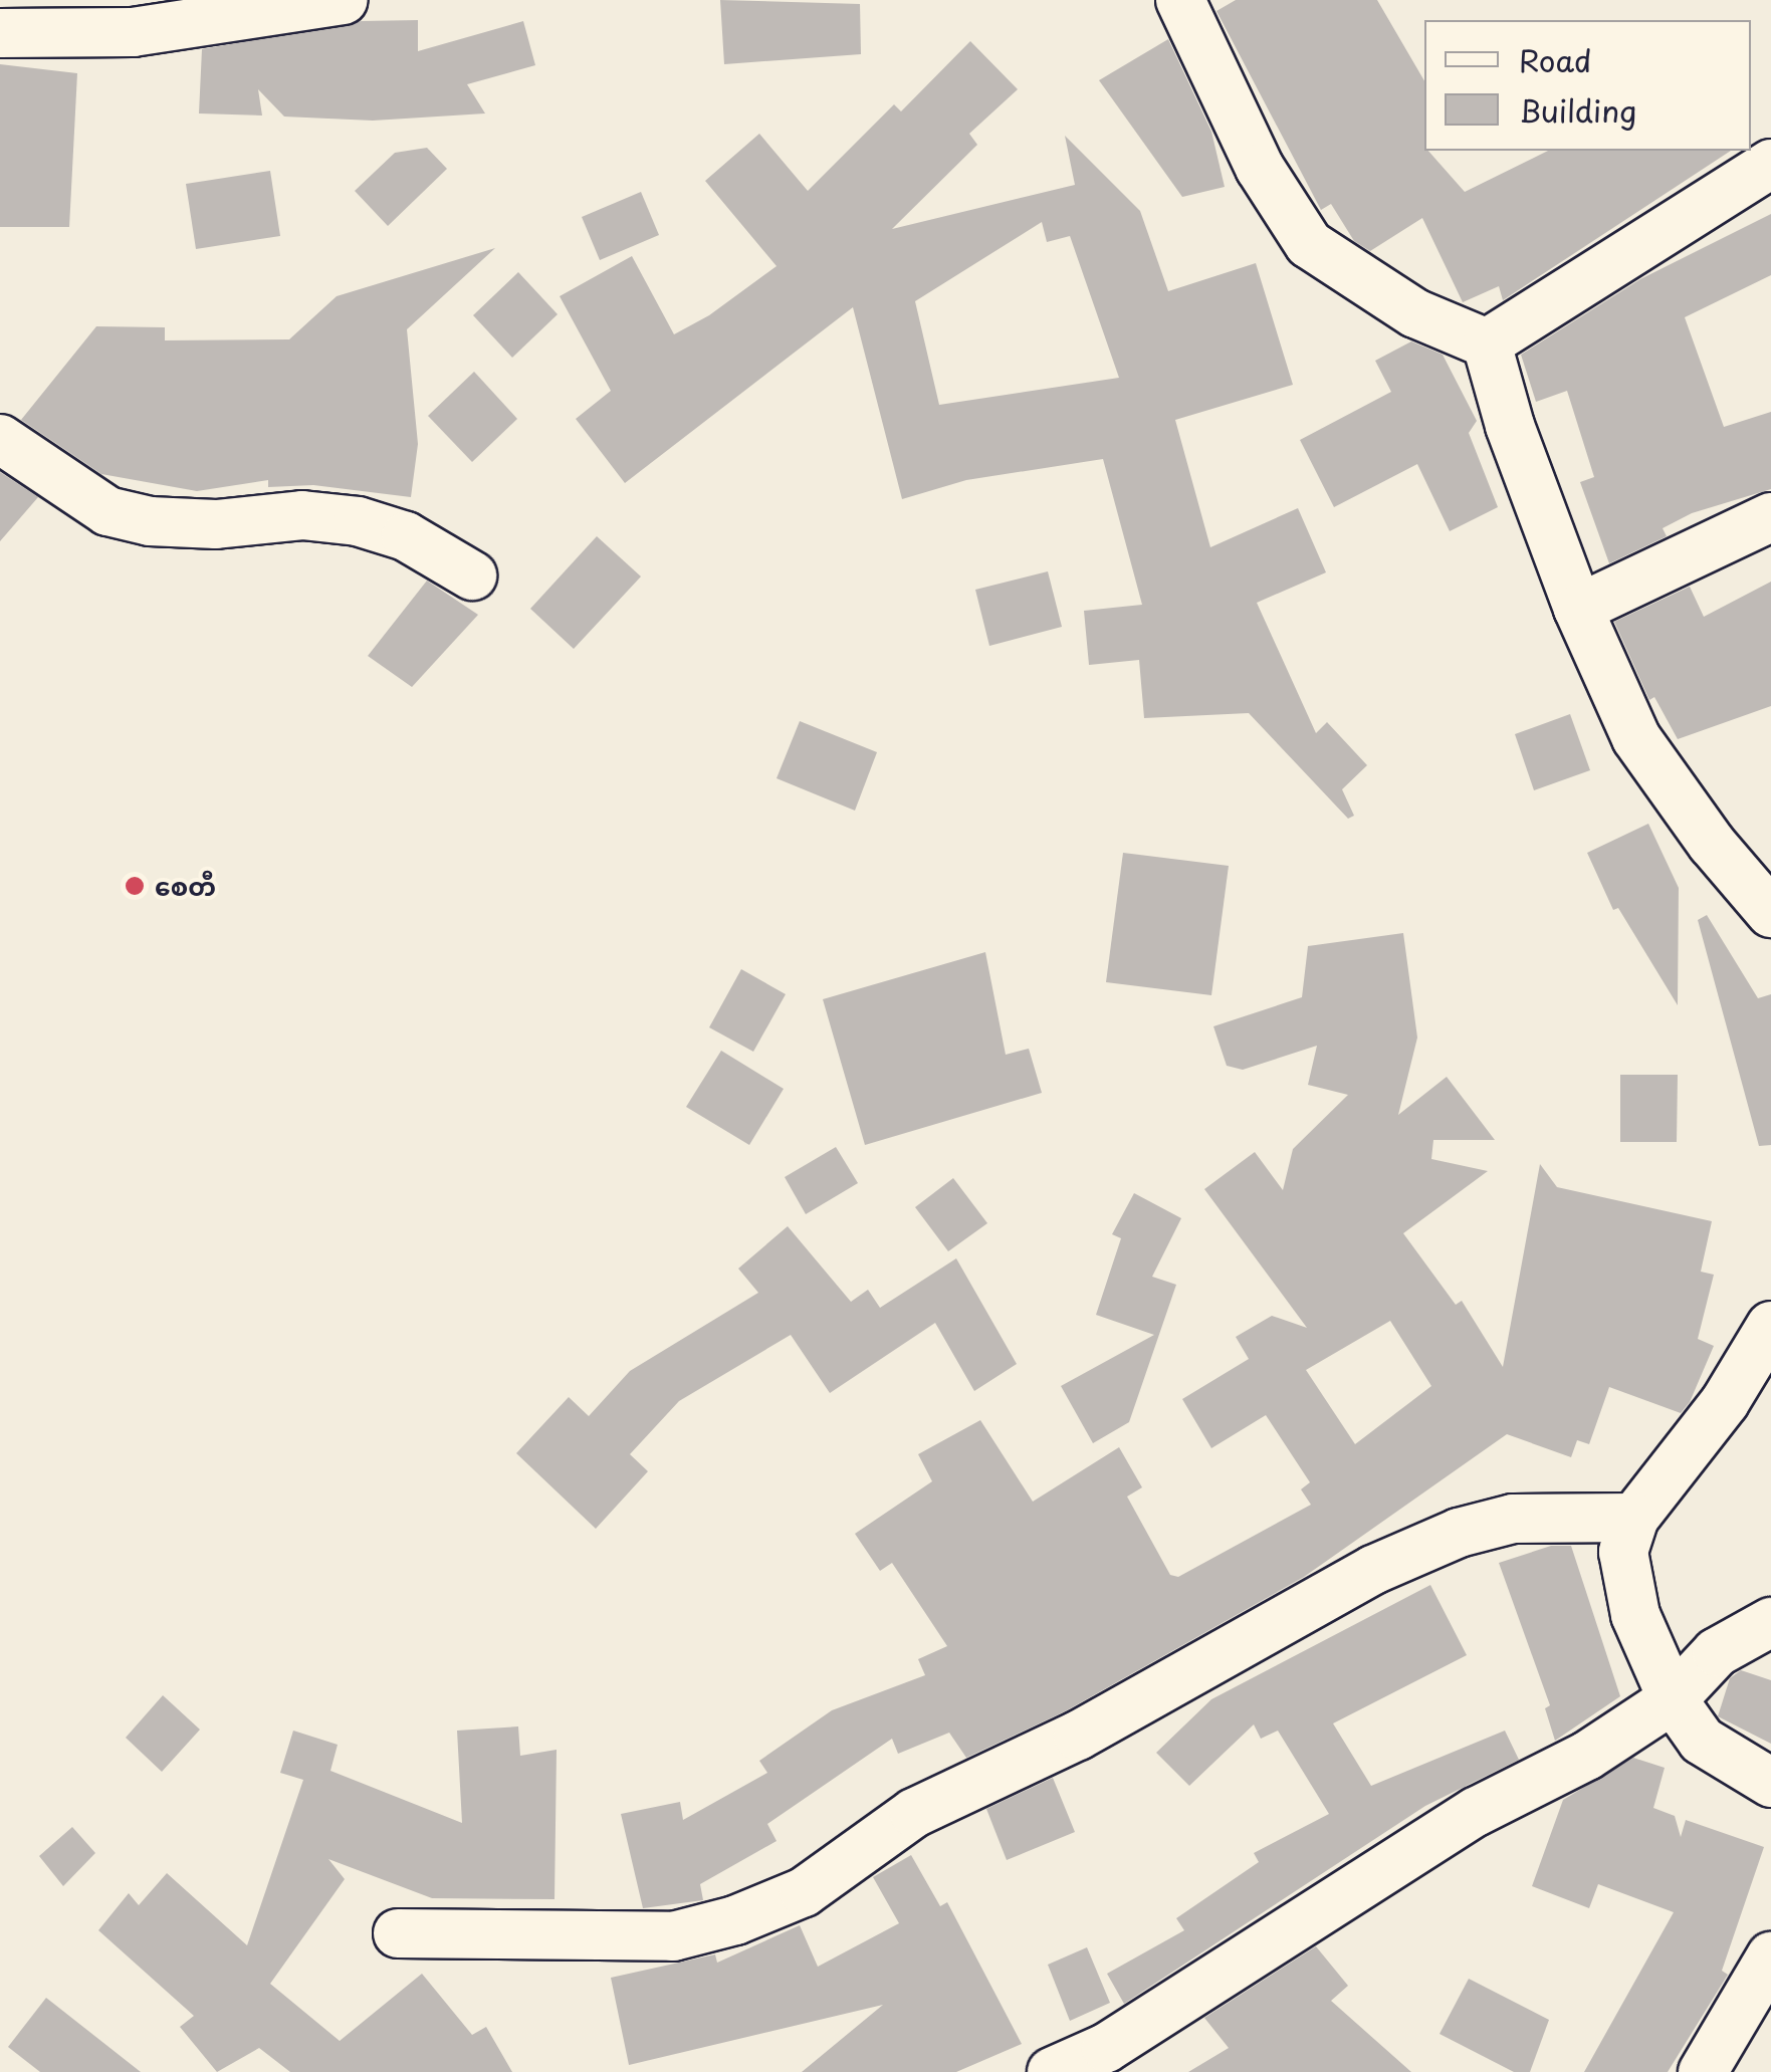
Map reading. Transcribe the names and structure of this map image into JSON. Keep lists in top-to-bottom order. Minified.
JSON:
{"places":["စေတီ"],"legend":["Road","Building"]}
